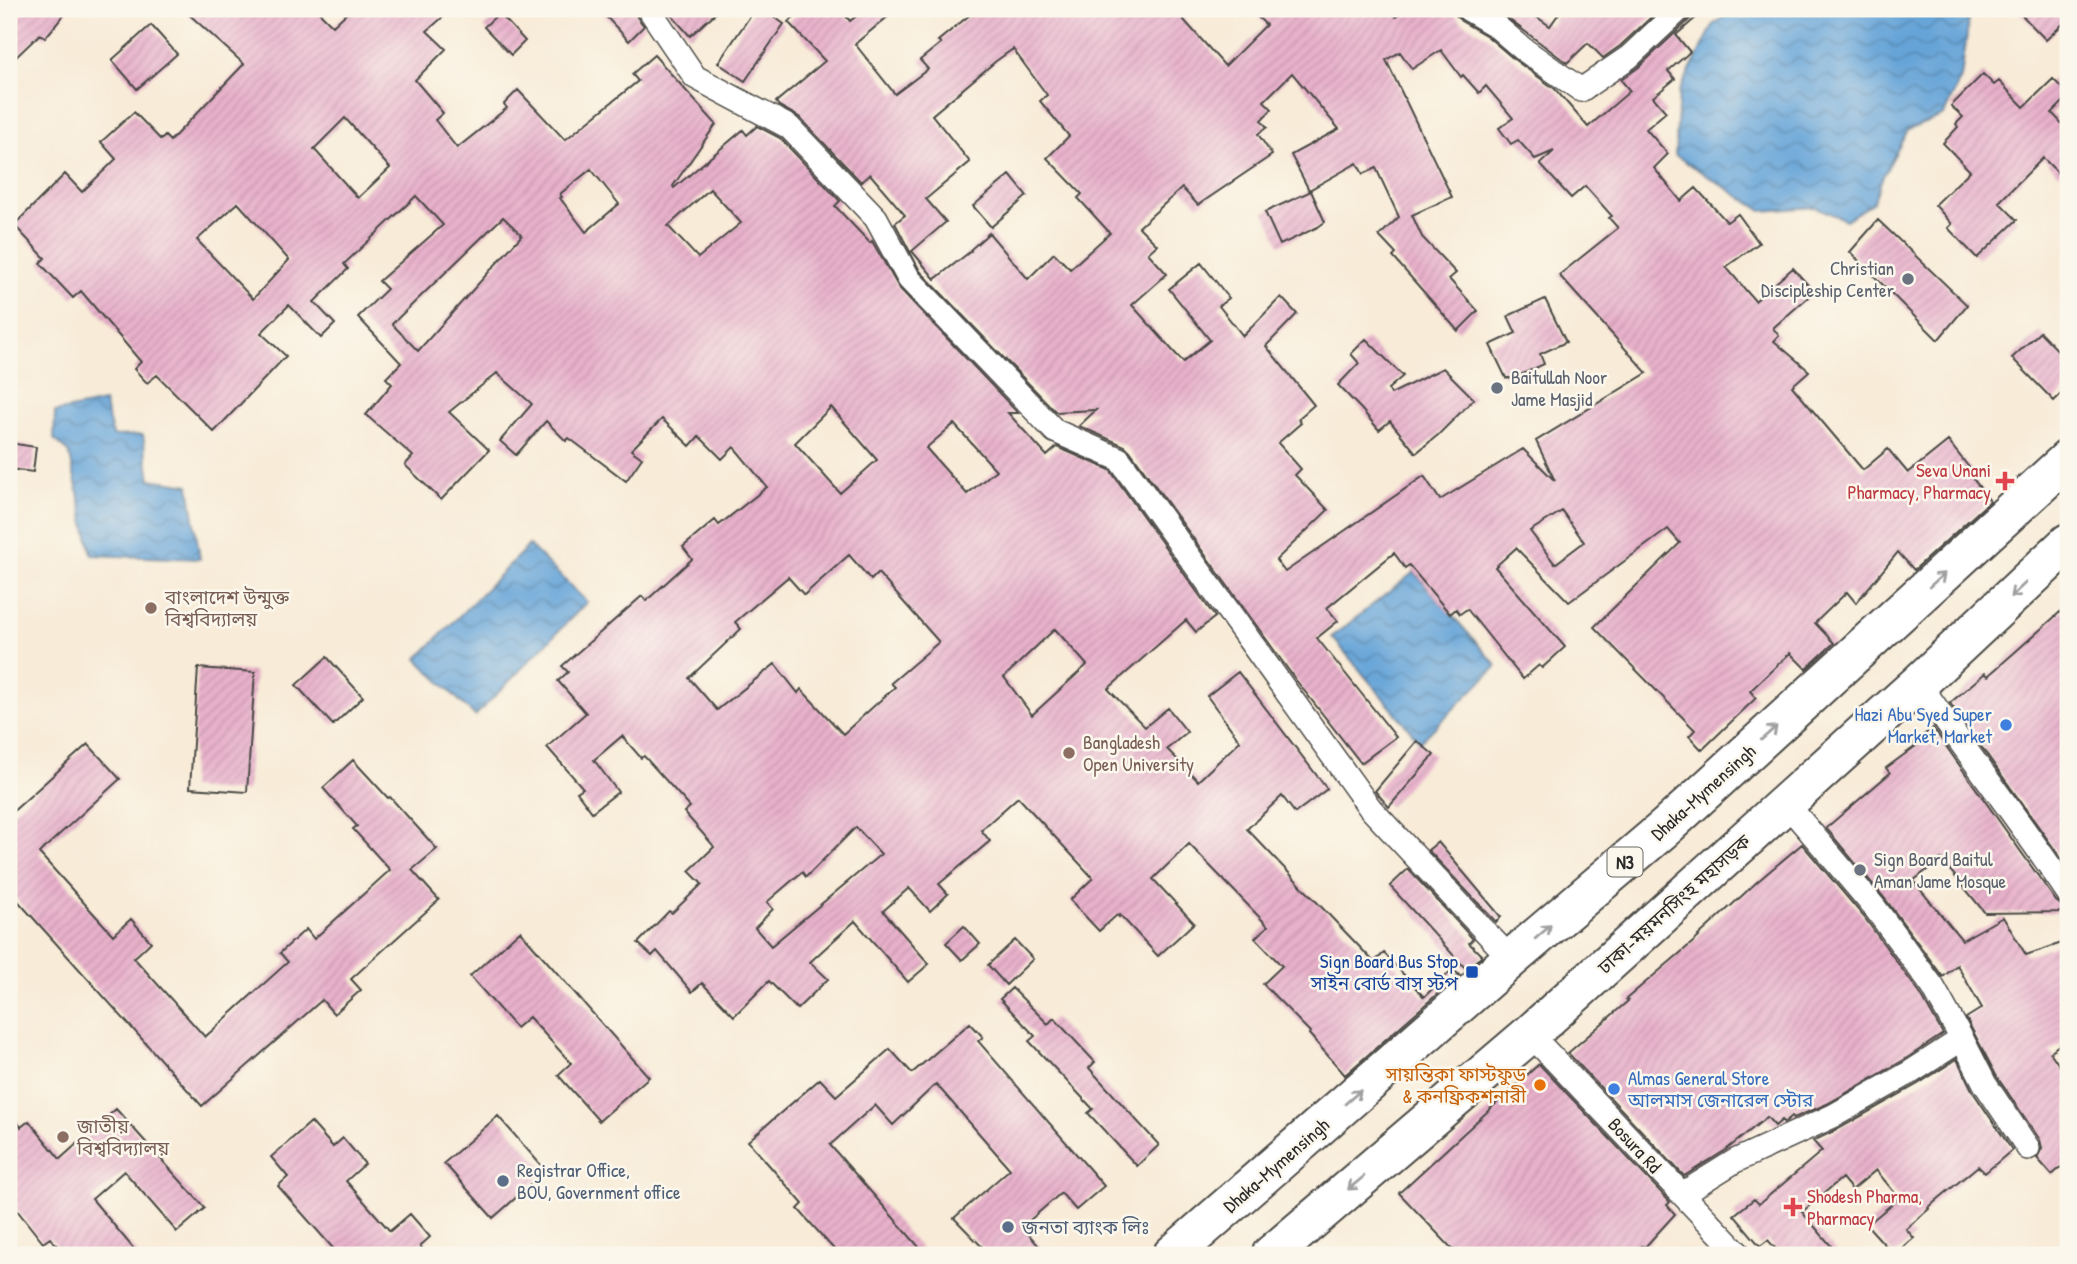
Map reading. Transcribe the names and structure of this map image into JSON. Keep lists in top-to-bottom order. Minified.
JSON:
{"streets":{"highway":["Dhaka-Mymensingh","N3","ঢাকা-ময়মনসিংহ মহাসড়ক"],"street":["Bosura Rd"]},"crossings":[["ঢাকা-ময়মনসিংহ মহাসড়ক","Bosura Rd"]],"one_way":["Dhaka-Mymensingh","ঢাকা-ময়মনসিংহ মহাসড়ক"],"places":{"other":["Christian Discipleship Center","Baitullah Noor Jame Masjid","বাংলাদেশ উন্মুক্ত বিশ্ববিদ্যালয়","Hazi Abu Syed Super Market, Market","Bangladesh Open University","Sign Board Baitul Aman Jame Mosque","সায়ন্তিকা ফাস্টফুড & কনফ্রিকশনারী","Almas General Store আলমাস জেনারেল স্টোর","জাতীয় বিশ্ববিদ্যালয়","Registrar Office, BOU, Government office","জনতা ব্যাংক লিঃ"],"health":["Seva Unani Pharmacy, Pharmacy","Shodesh Pharma, Pharmacy"],"transit":["Sign Board Bus Stop সাইন বোর্ড বাস স্টপ"]}}
